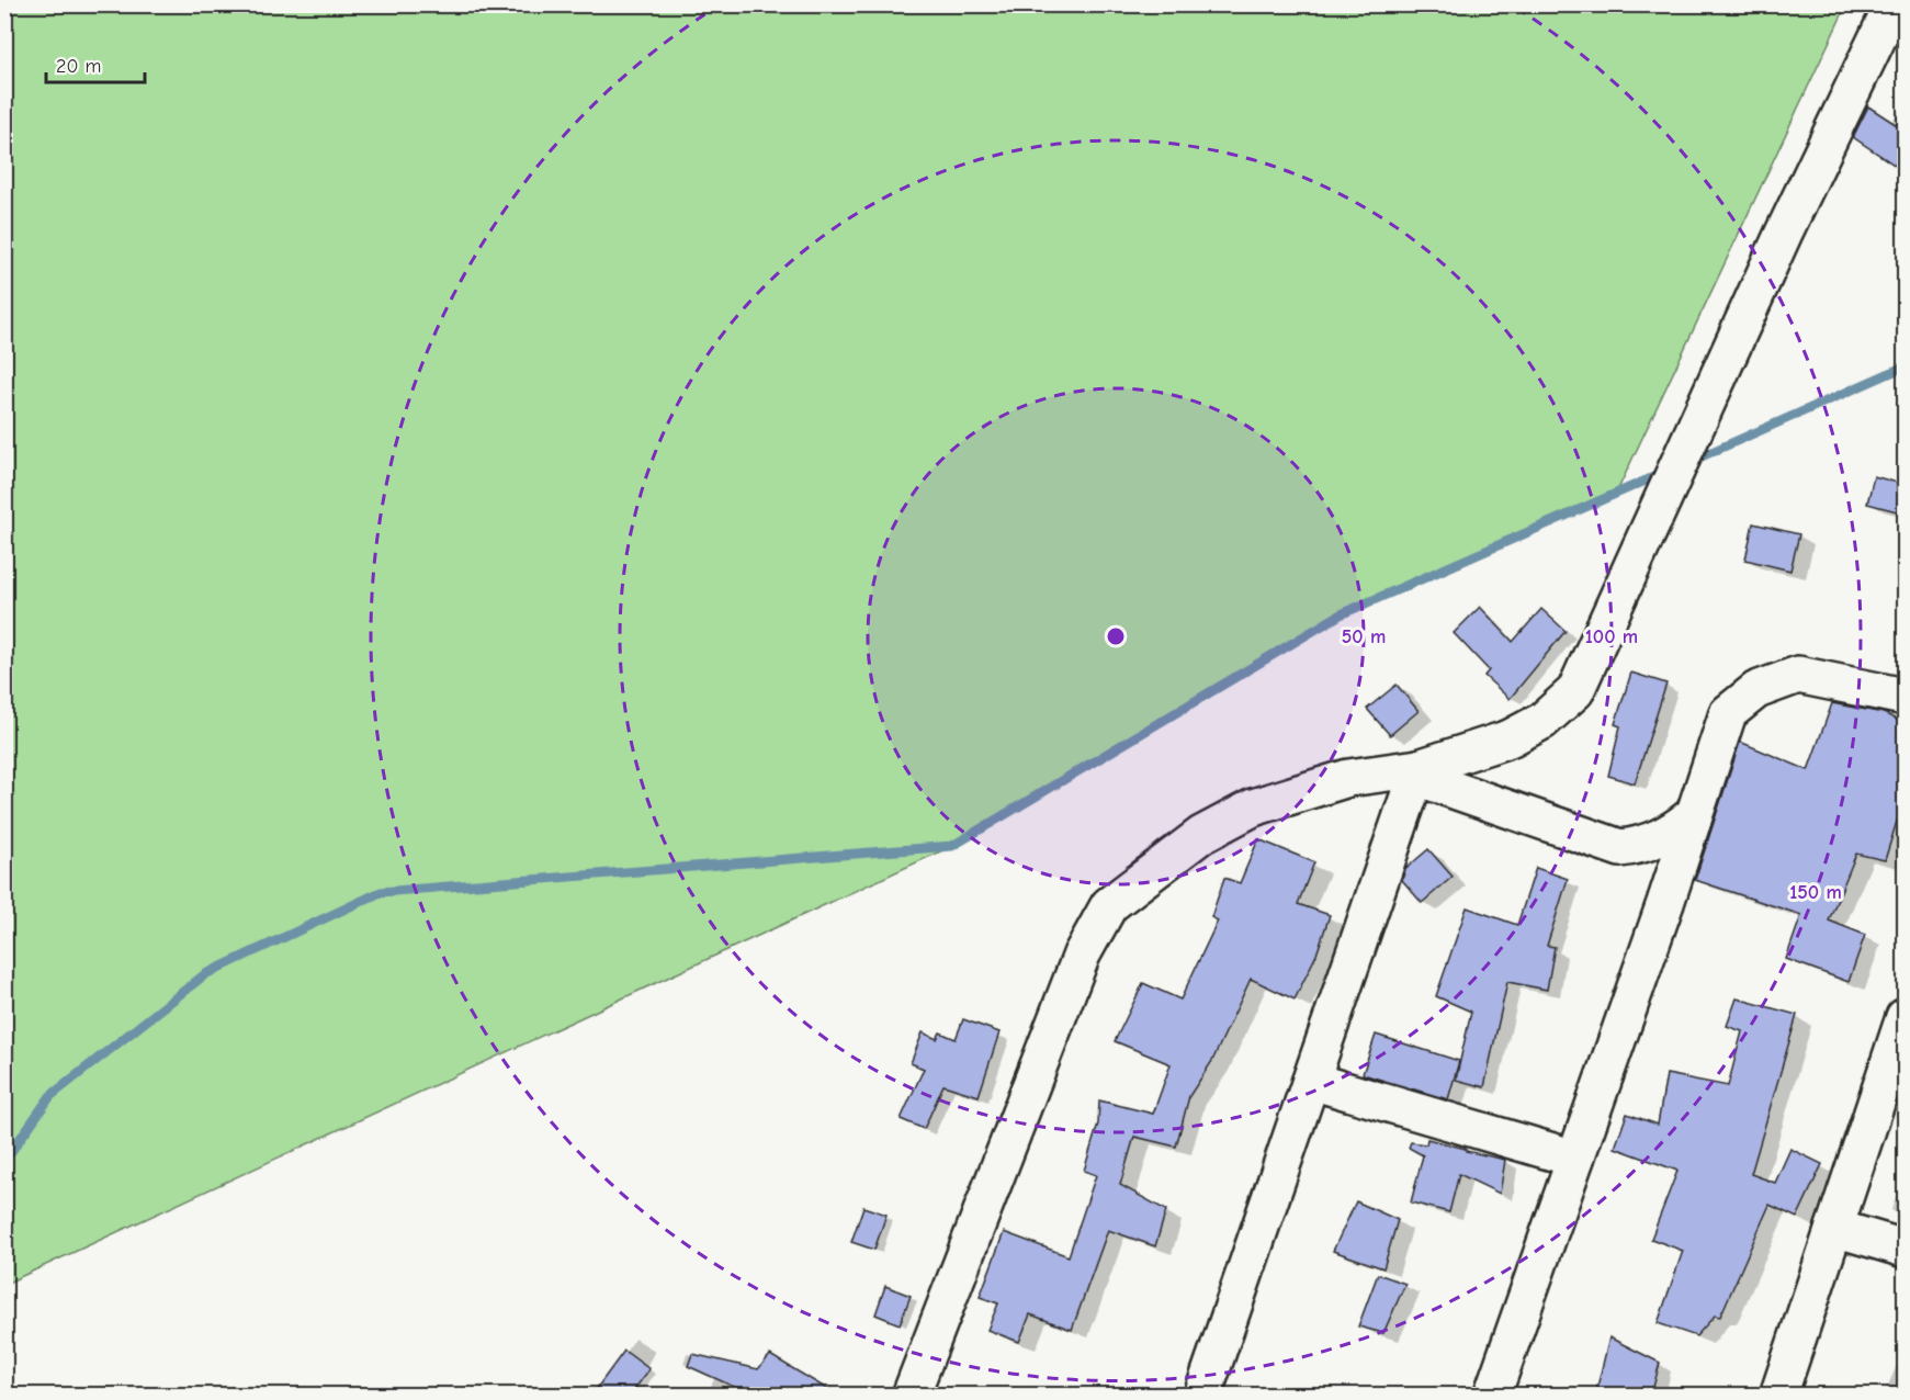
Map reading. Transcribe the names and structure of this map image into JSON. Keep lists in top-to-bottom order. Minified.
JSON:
{"scale_bar":"20 m","rings":["50 m","100 m","150 m"]}
